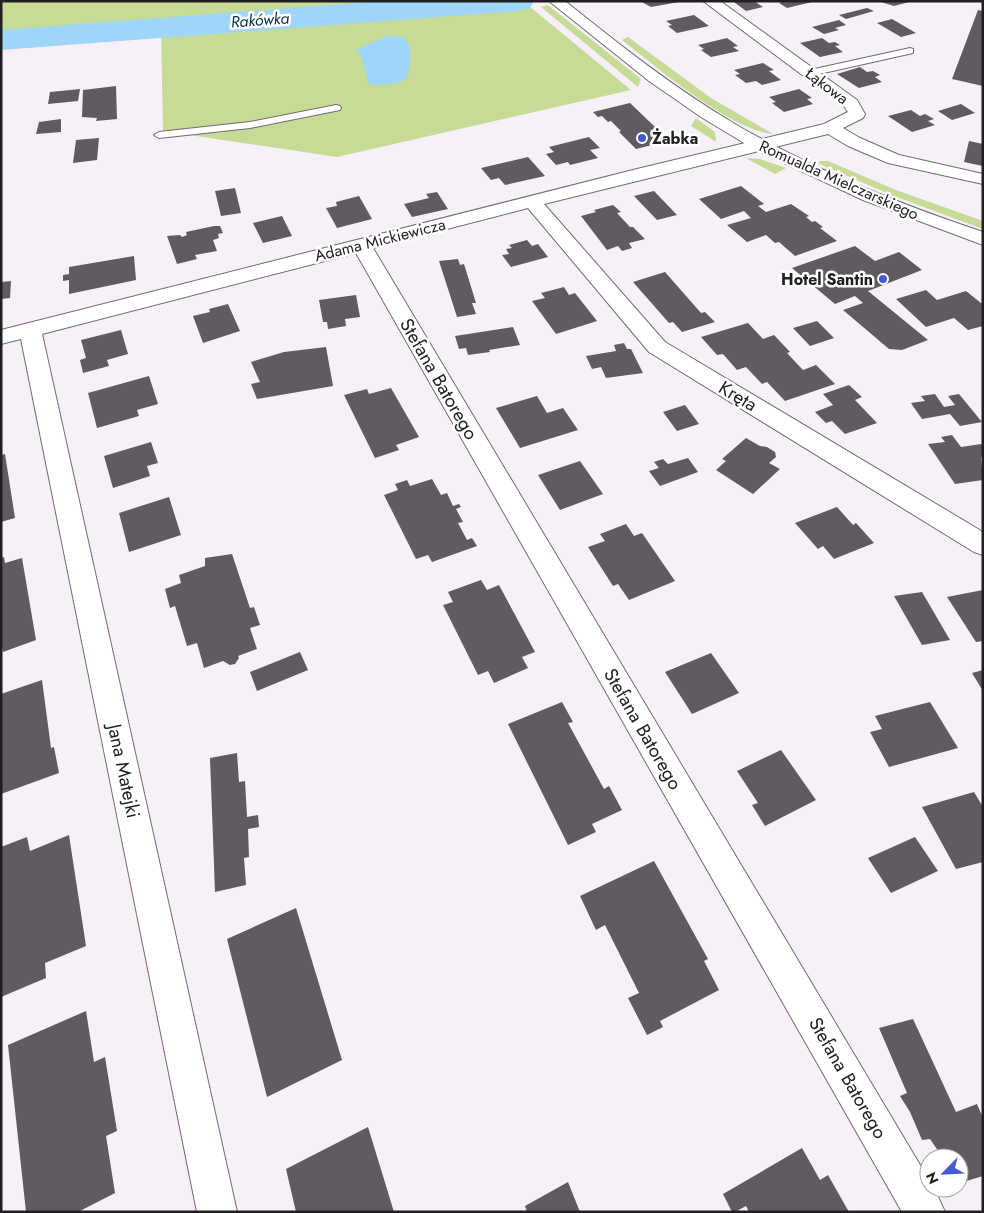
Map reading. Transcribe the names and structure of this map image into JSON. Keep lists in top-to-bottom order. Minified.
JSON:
{"streets":{"street":["Łąkowa","Romualda Mielczarskiego","Adama Mickiewicza","Stefana Batorego","Kręta","Jana Matejki"]},"crossings":[["Łąkowa","Romualda Mielczarskiego"],["Łąkowa","Adama Mickiewicza"],["Romualda Mielczarskiego","Adama Mickiewicza"],["Adama Mickiewicza","Stefana Batorego"],["Adama Mickiewicza","Kręta"],["Adama Mickiewicza","Jana Matejki"]],"water":["Rakówka"],"places":["Żabka","Hotel Santin"],"north":"bottom left"}
